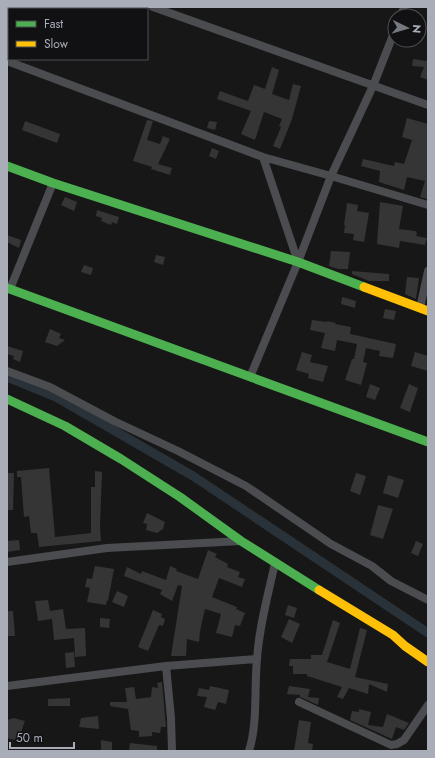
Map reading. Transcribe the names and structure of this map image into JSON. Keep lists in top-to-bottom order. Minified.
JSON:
{"legend":["Fast","Slow"],"scale_bar":"50 m","north":"right"}
